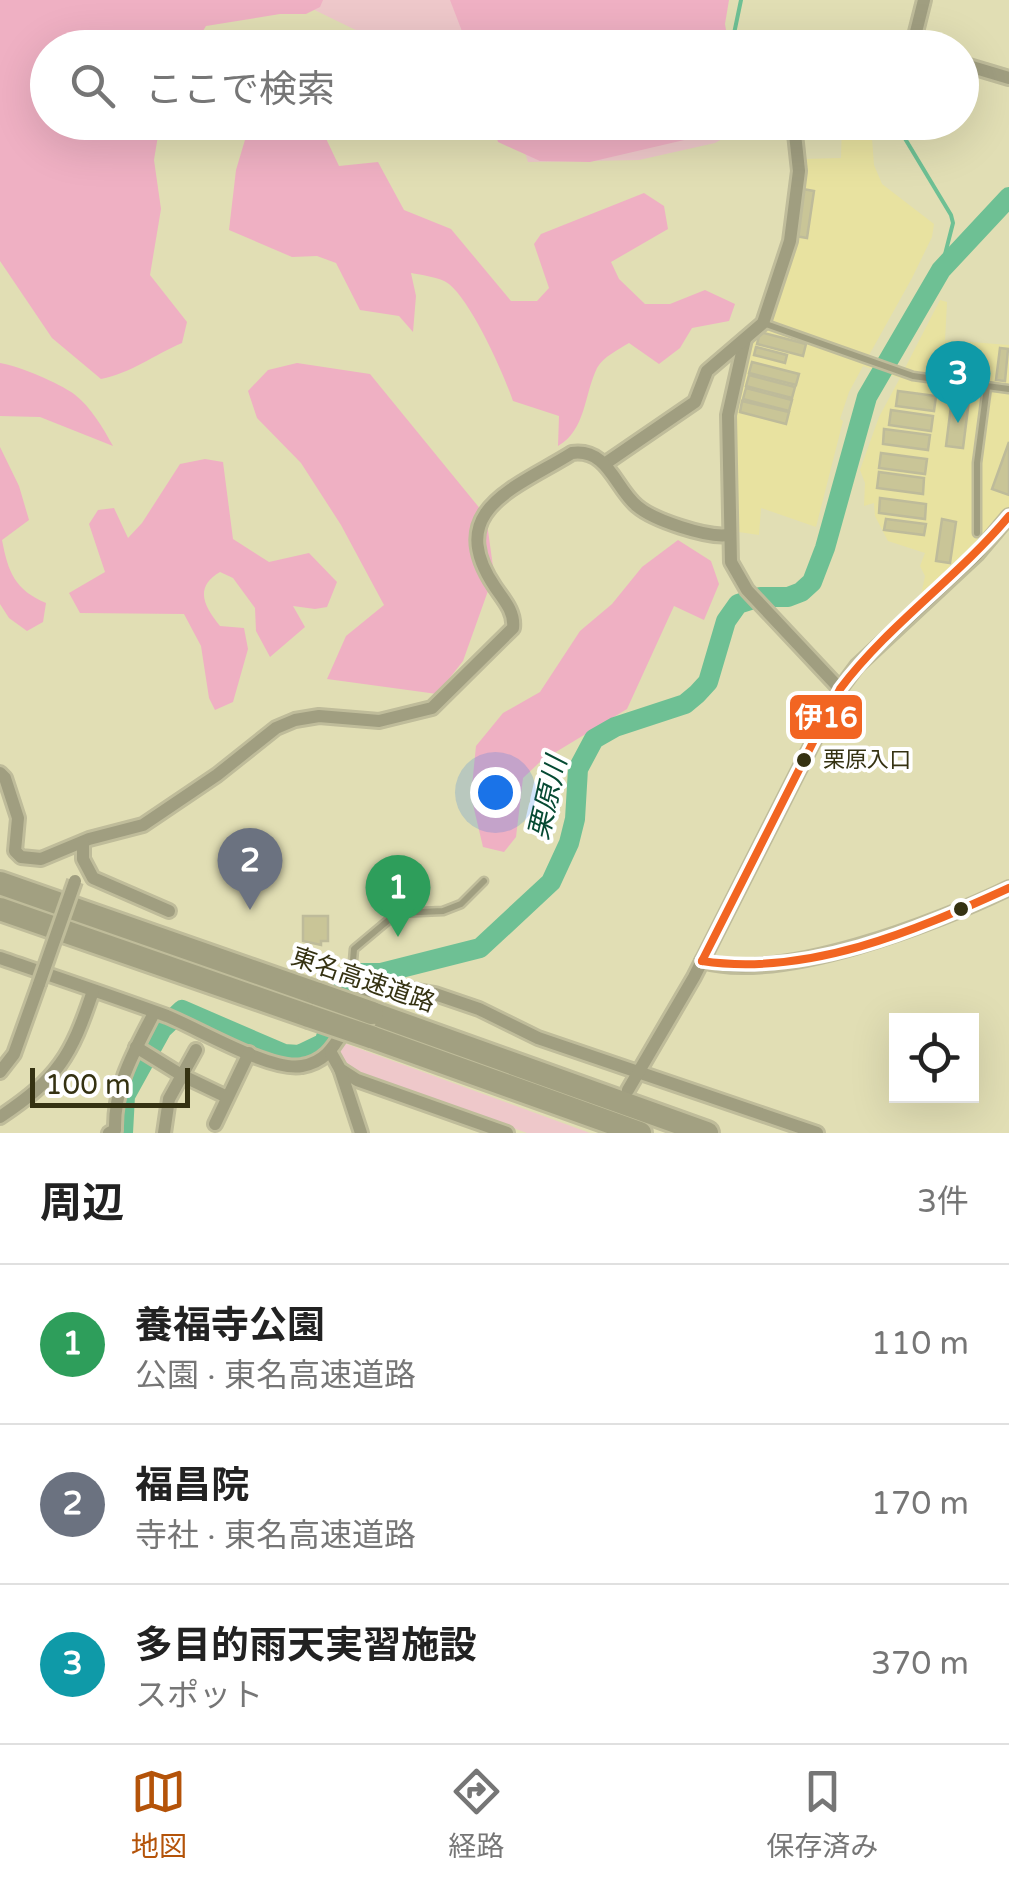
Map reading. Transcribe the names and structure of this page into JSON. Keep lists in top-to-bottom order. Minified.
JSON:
{"streets":{"highway":["東名高速道路"]},"water":["栗原川"],"places":["栗原入口"],"lines":["transit line 伊16"],"scale_bar":"100 m","page":{"search":"ここで検索","pins":["3","2","1"],"scale":"100 m","heading":["周辺","3件"],"list":[{"mark":"1","name":"養福寺公園","note":"公園 · 東名高速道路","value":"110 m"},{"mark":"2","name":"福昌院","note":"寺社 · 東名高速道路","value":"170 m"},{"mark":"3","name":"多目的雨天実習施設","note":"スポット","value":"370 m"}],"nav":["地図","経路","保存済み"]}}
